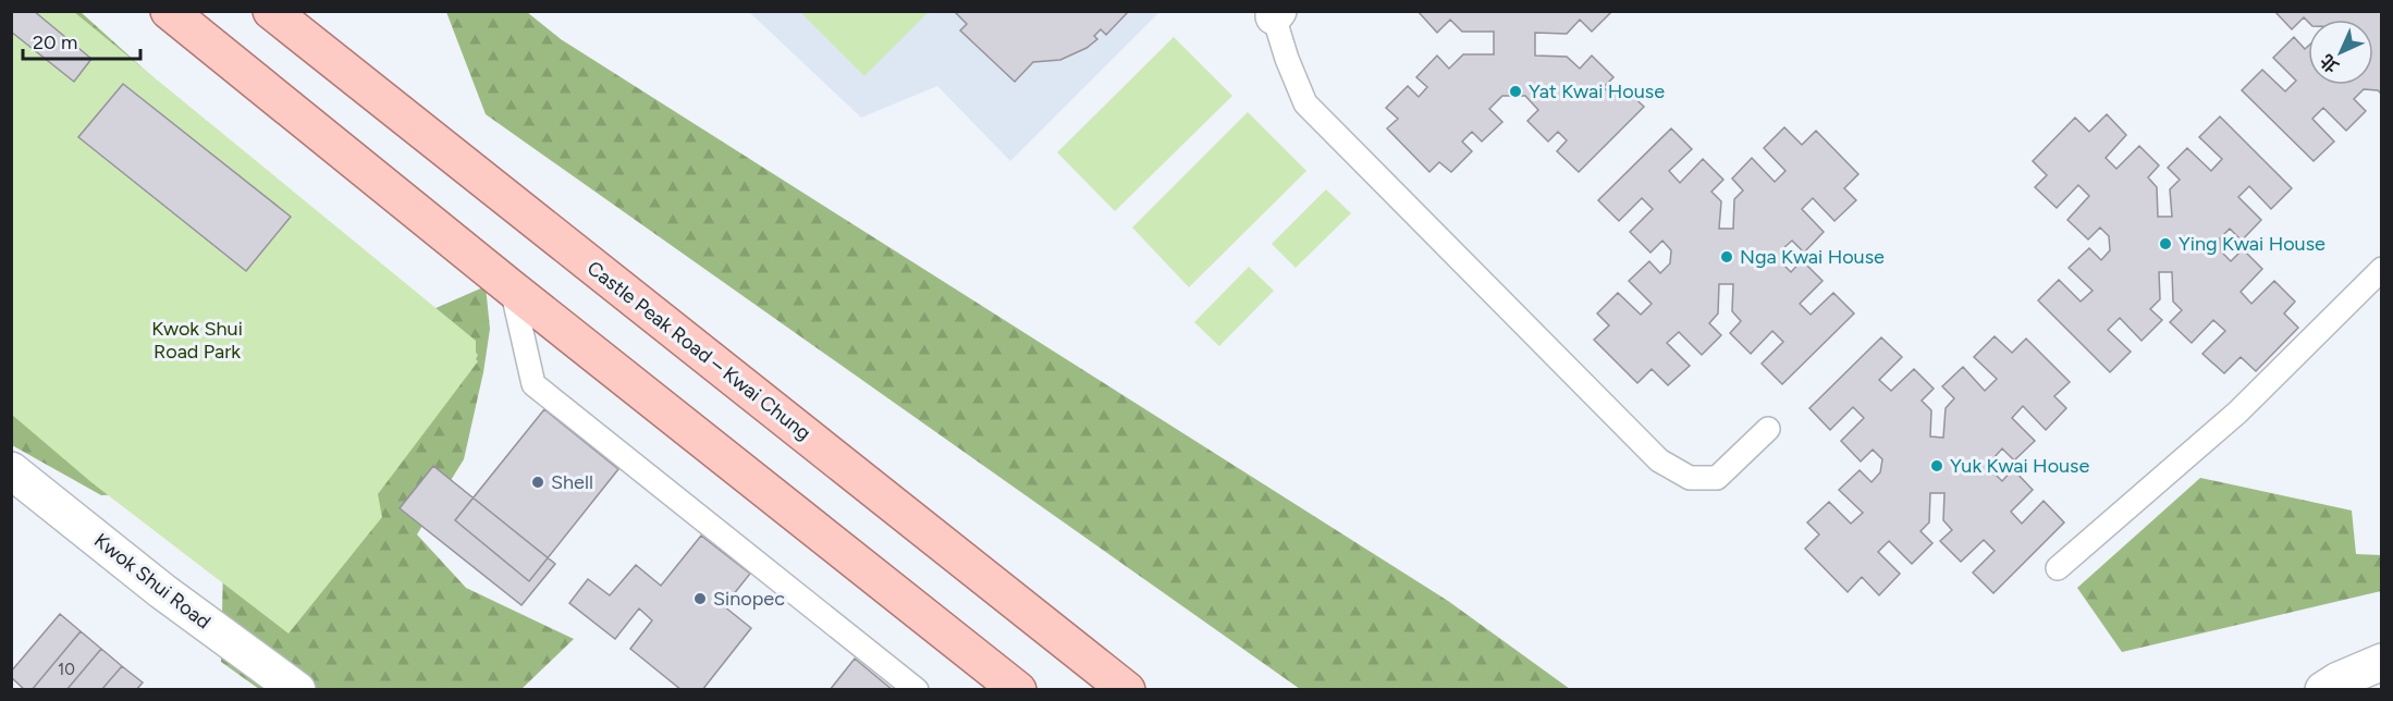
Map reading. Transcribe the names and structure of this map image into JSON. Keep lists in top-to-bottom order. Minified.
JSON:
{"streets":{"main road":["Castle Peak Road – Kwai Chung"],"street":["Kwok Shui Road"]},"parks":["Kwok Shui Road Park"],"places":["Yat Kwai House","Ying Kwai House","Nga Kwai House","Yuk Kwai House","Shell","Sinopec"],"house_numbers":["10"],"scale_bar":"20 m","north":"bottom left"}
